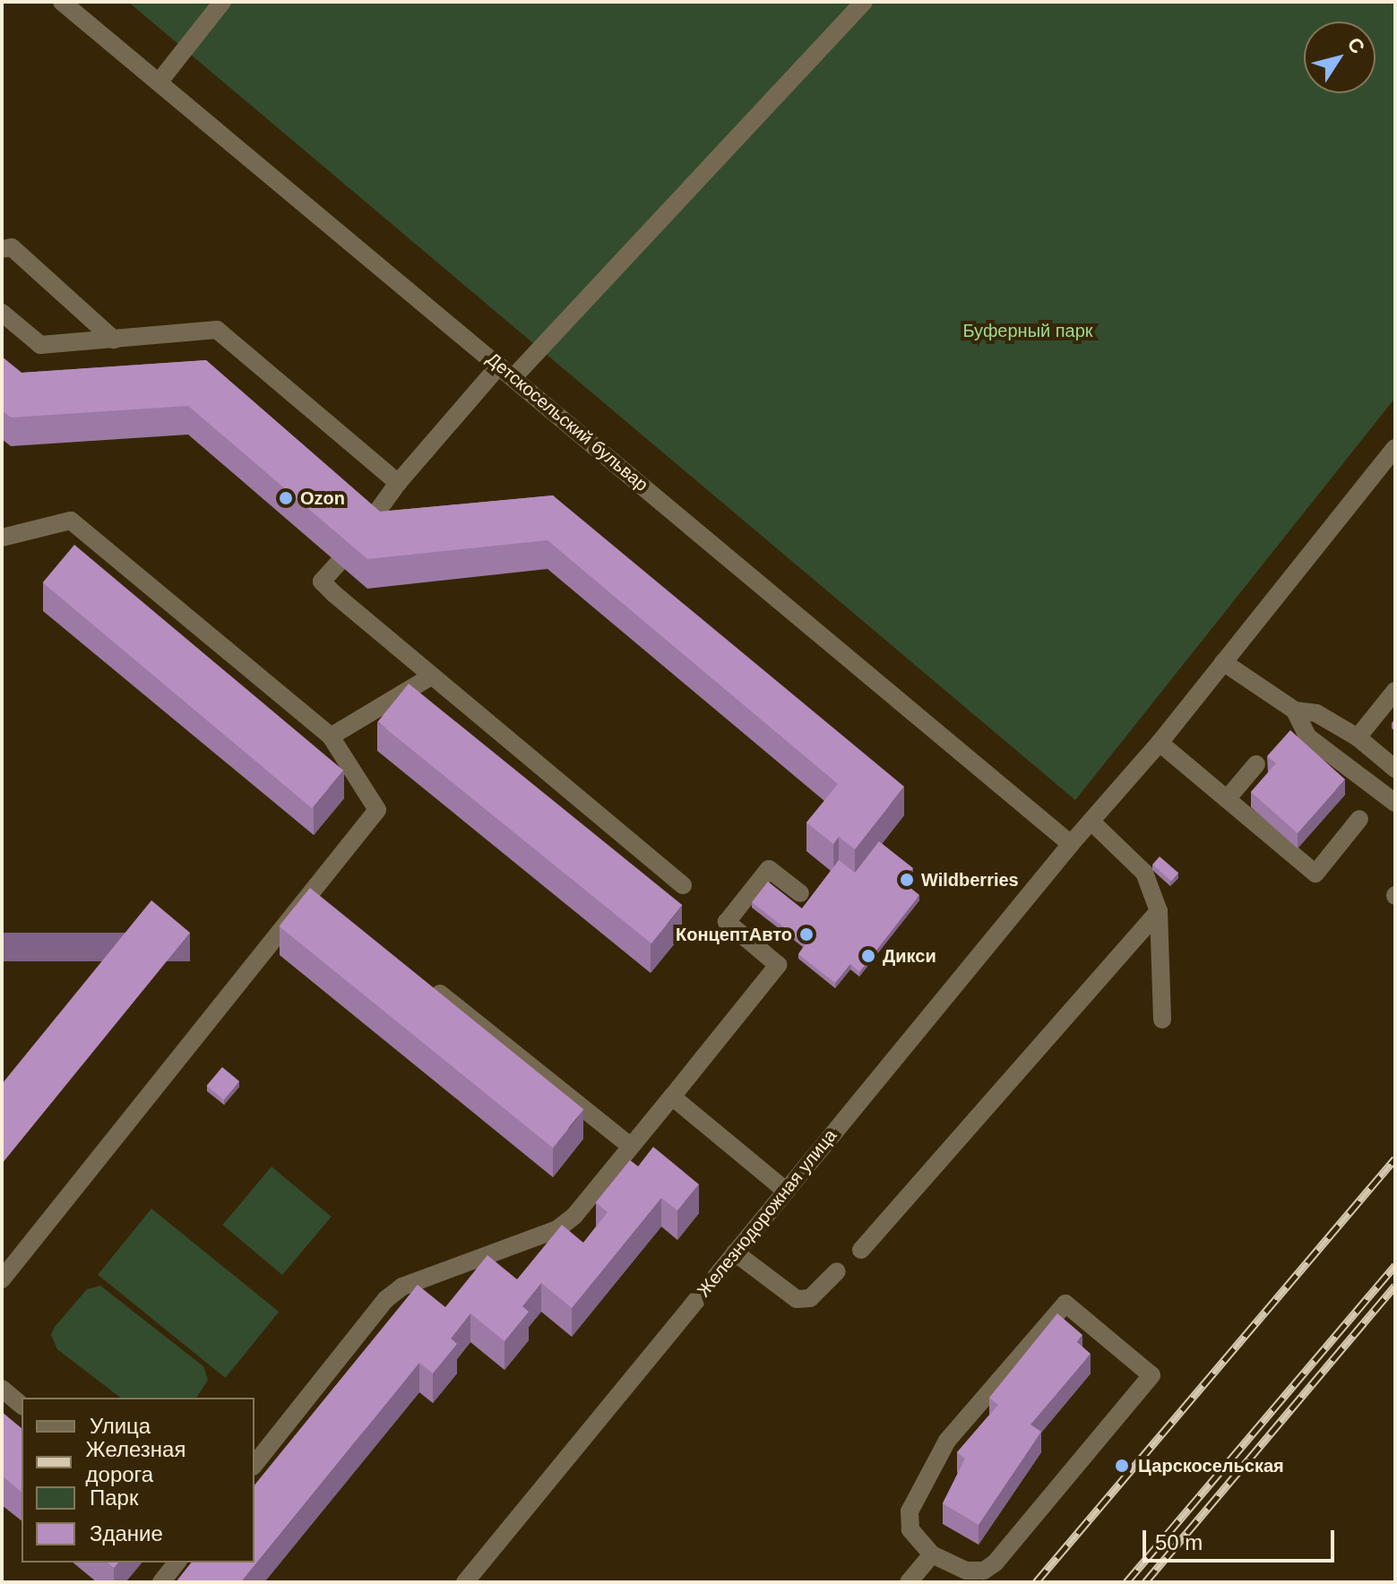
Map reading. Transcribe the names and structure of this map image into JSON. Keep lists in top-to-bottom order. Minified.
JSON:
{"streets":{"street":["Детскосельский бульвар","Железнодорожная улица"]},"crossings":[["Детскосельский бульвар","Железнодорожная улица"]],"parks":["Буферный парк"],"places":["Ozon","Wildberries","КонцептАвто","Дикси","Царскосельская"],"legend":["Улица","Железная дорога","Парк","Здание"],"scale_bar":"50 m","north":"top right"}
